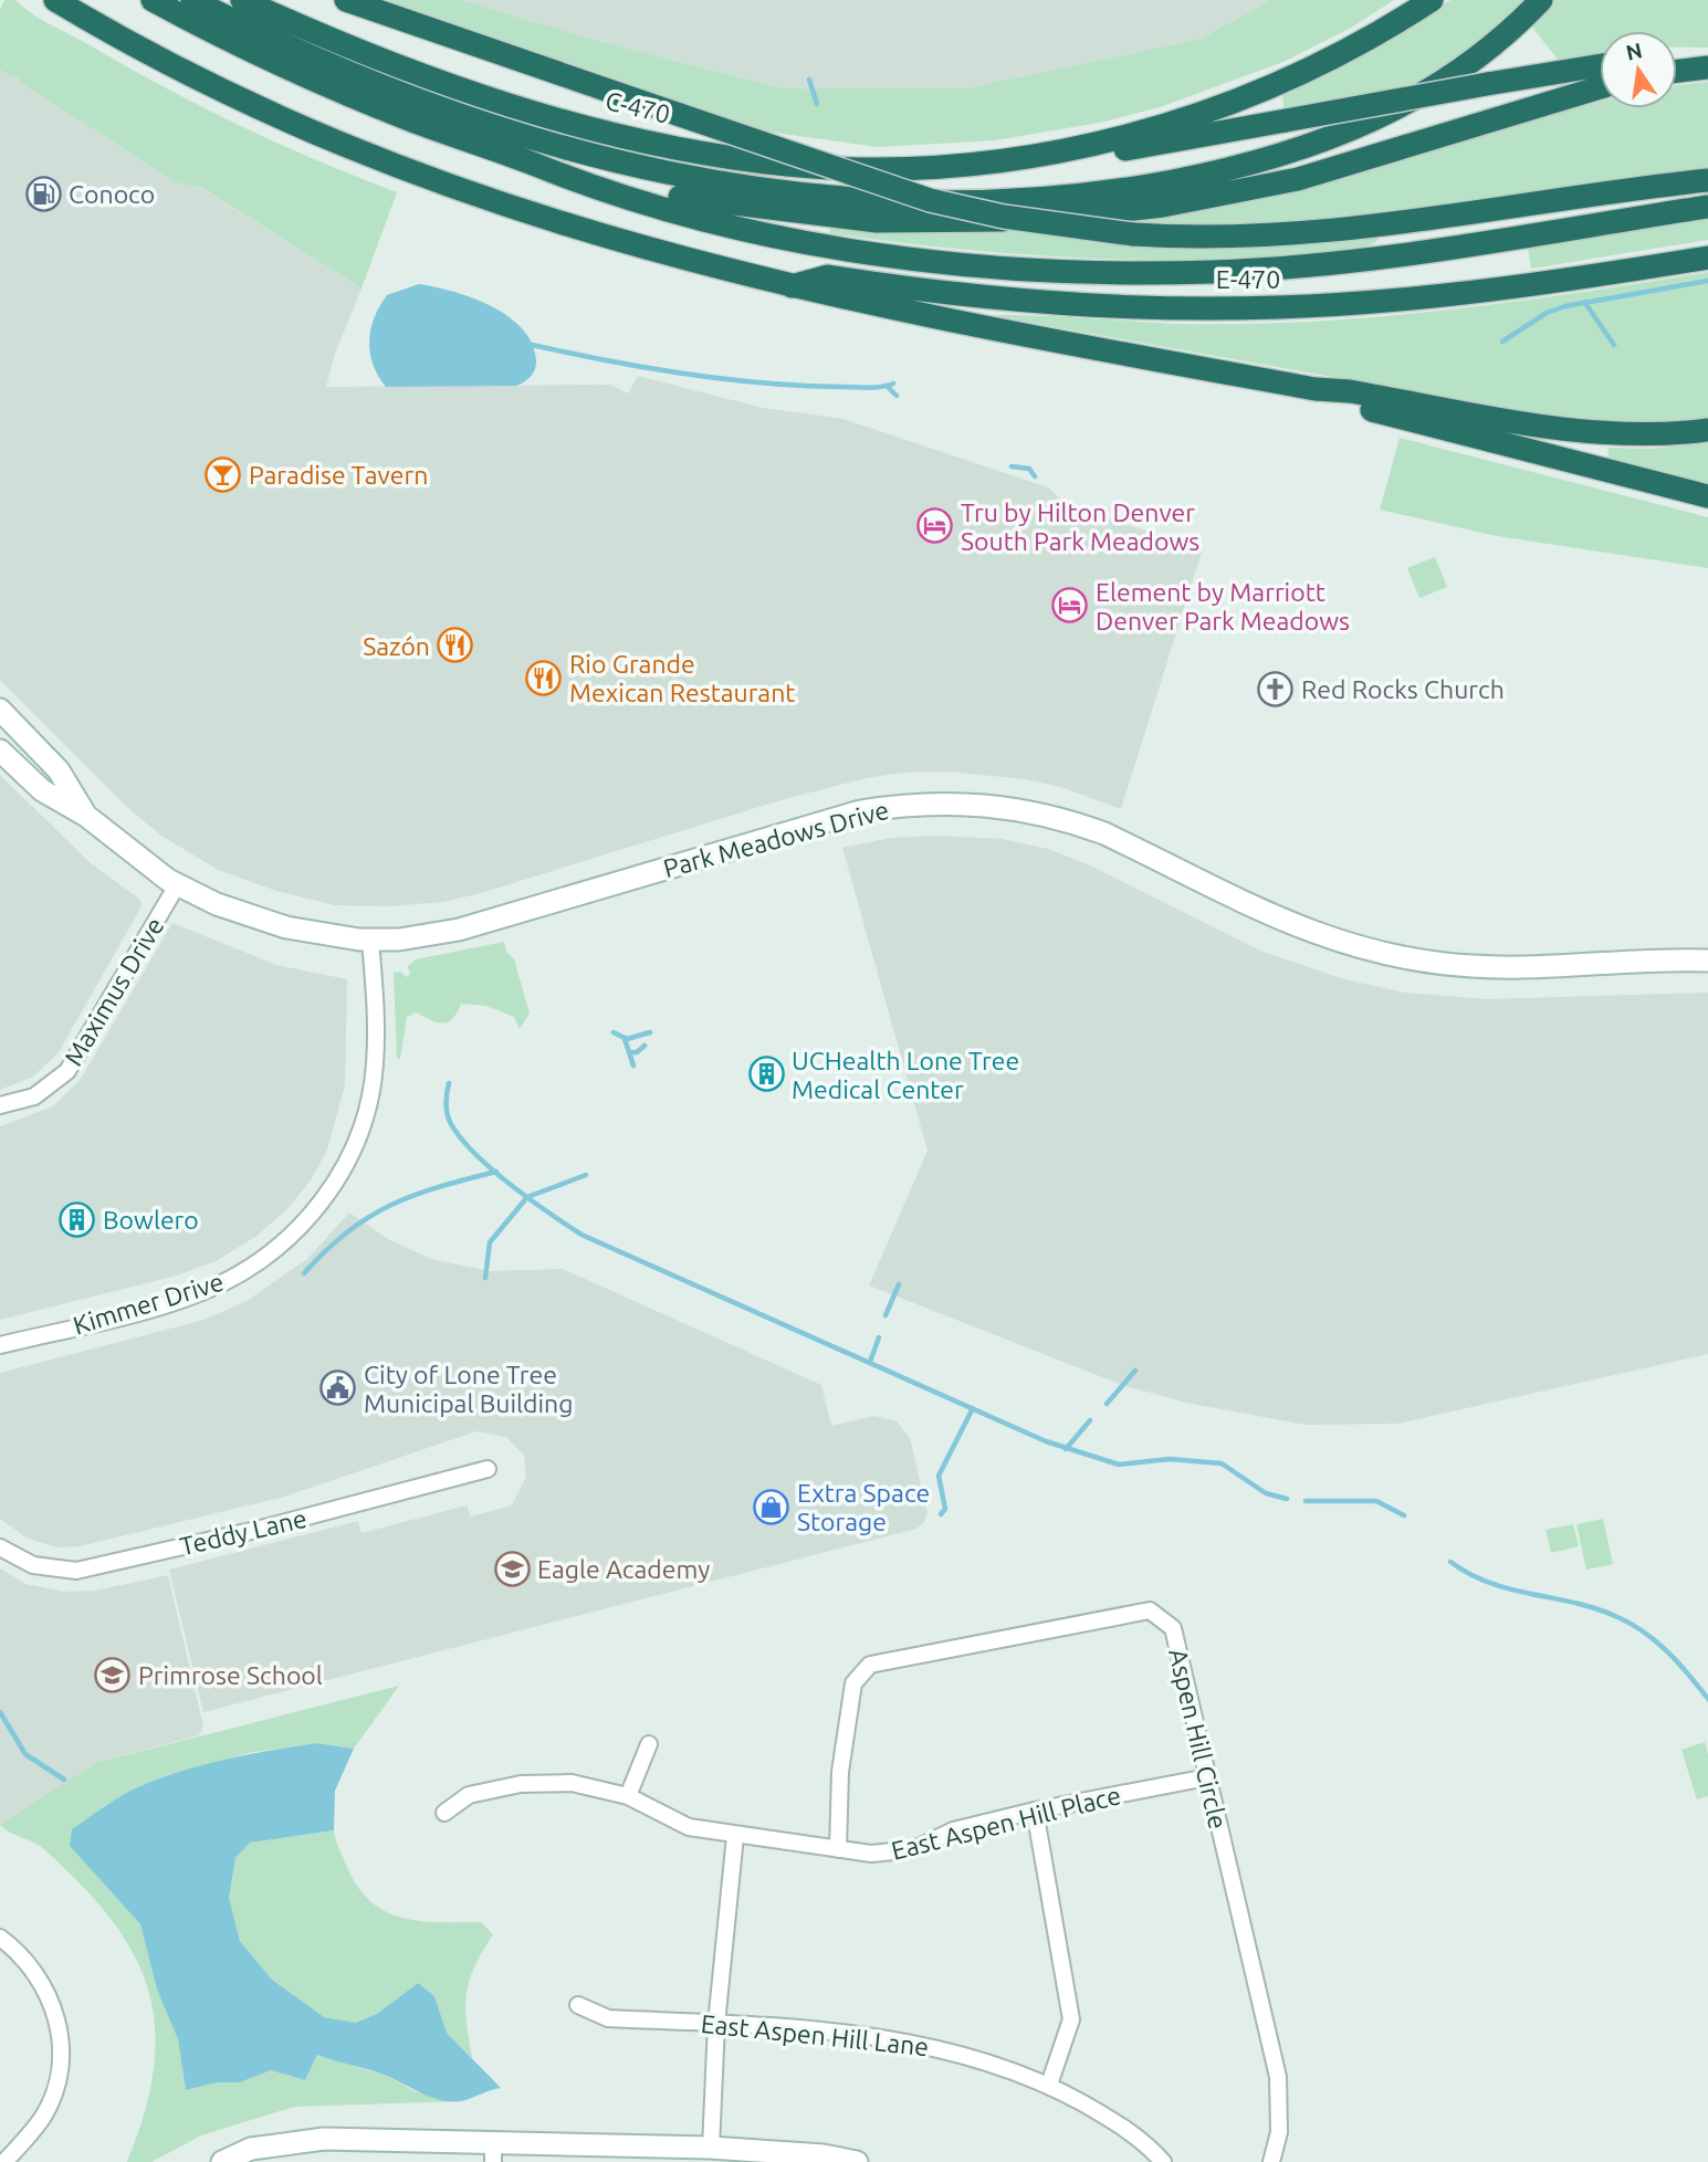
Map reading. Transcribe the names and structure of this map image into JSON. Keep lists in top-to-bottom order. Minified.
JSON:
{"streets":{"highway":["C-470","E-470"],"main road":["Park Meadows Drive"],"street":["Maximus Drive","Kimmer Drive","Teddy Lane","Aspen Hill Circle","East Aspen Hill Place","East Aspen Hill Lane"]},"crossings":[["Park Meadows Drive","Maximus Drive"],["Park Meadows Drive","Kimmer Drive"],["Aspen Hill Circle","East Aspen Hill Place"]],"places":{"fuel station":["Conoco"],"bar":["Paradise Tavern"],"hotel":["Tru by Hilton Denver South Park Meadows","Element by Marriott Denver Park Meadows"],"restaurant":["Sazón","Rio Grande Mexican Restaurant"],"church":["Red Rocks Church"],"building":["UCHealth Lone Tree Medical Center","Bowlero"],"public building":["City of Lone Tree Municipal Building"],"shop":["Extra Space Storage"],"school or university":["Eagle Academy","Primrose School"]},"north":"top"}
